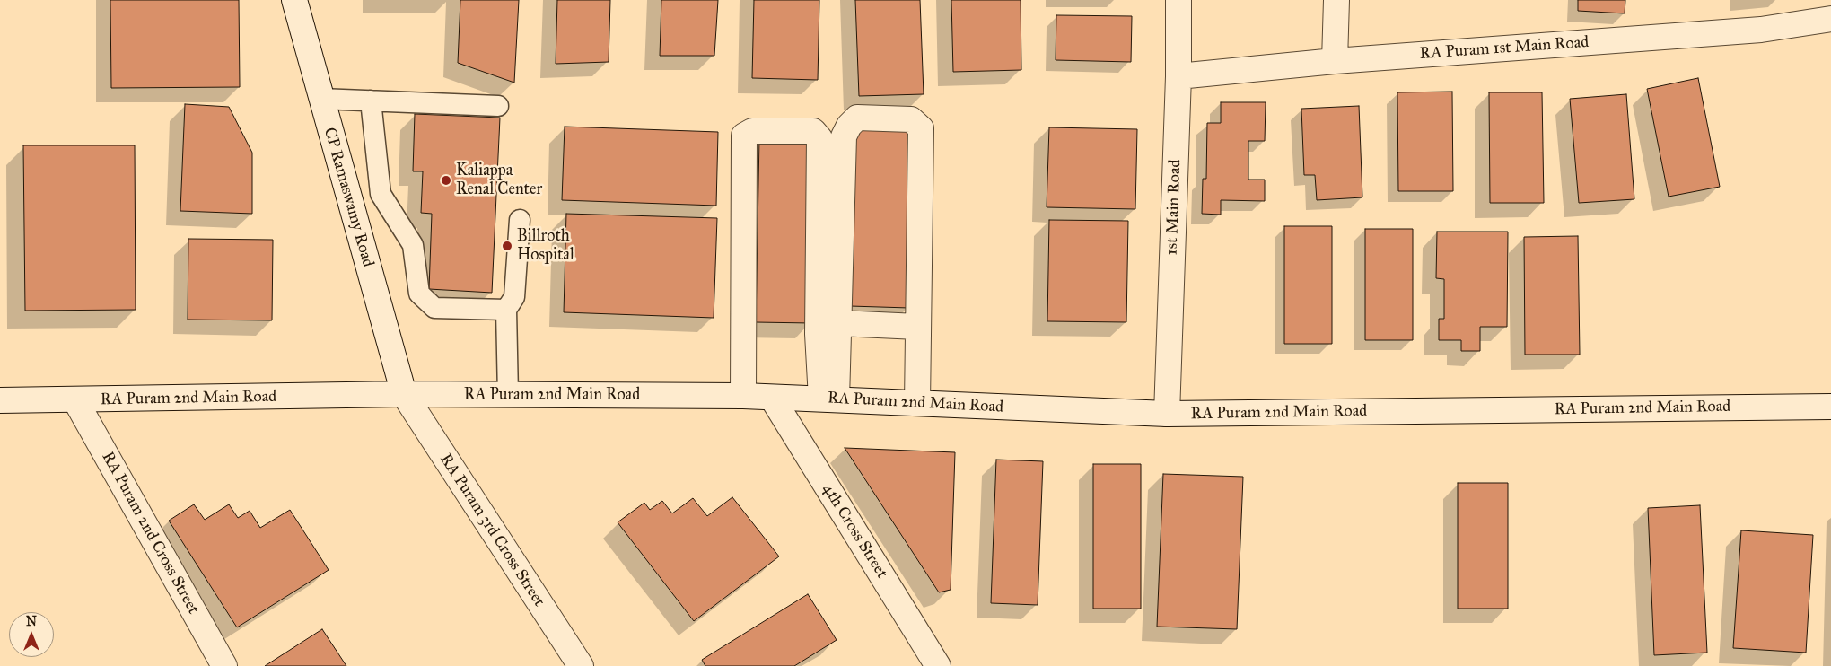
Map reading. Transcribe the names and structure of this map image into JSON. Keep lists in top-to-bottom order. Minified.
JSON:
{"streets":{"street":["RA Puram 1st Main Road","CP Ramaswamy Road","1st Main Road","RA Puram 2nd Main Road","RA Puram 3rd Cross Street","4th Cross Street","RA Puram 2nd Cross Street"]},"crossings":[["RA Puram 1st Main Road","1st Main Road"],["CP Ramaswamy Road","RA Puram 2nd Main Road"],["CP Ramaswamy Road","RA Puram 3rd Cross Street"],["1st Main Road","RA Puram 2nd Main Road"],["RA Puram 2nd Main Road","RA Puram 3rd Cross Street"],["RA Puram 2nd Main Road","4th Cross Street"],["RA Puram 2nd Main Road","RA Puram 2nd Cross Street"]],"places":["Kaliappa Renal Center","Billroth Hospital"],"north":"top"}
